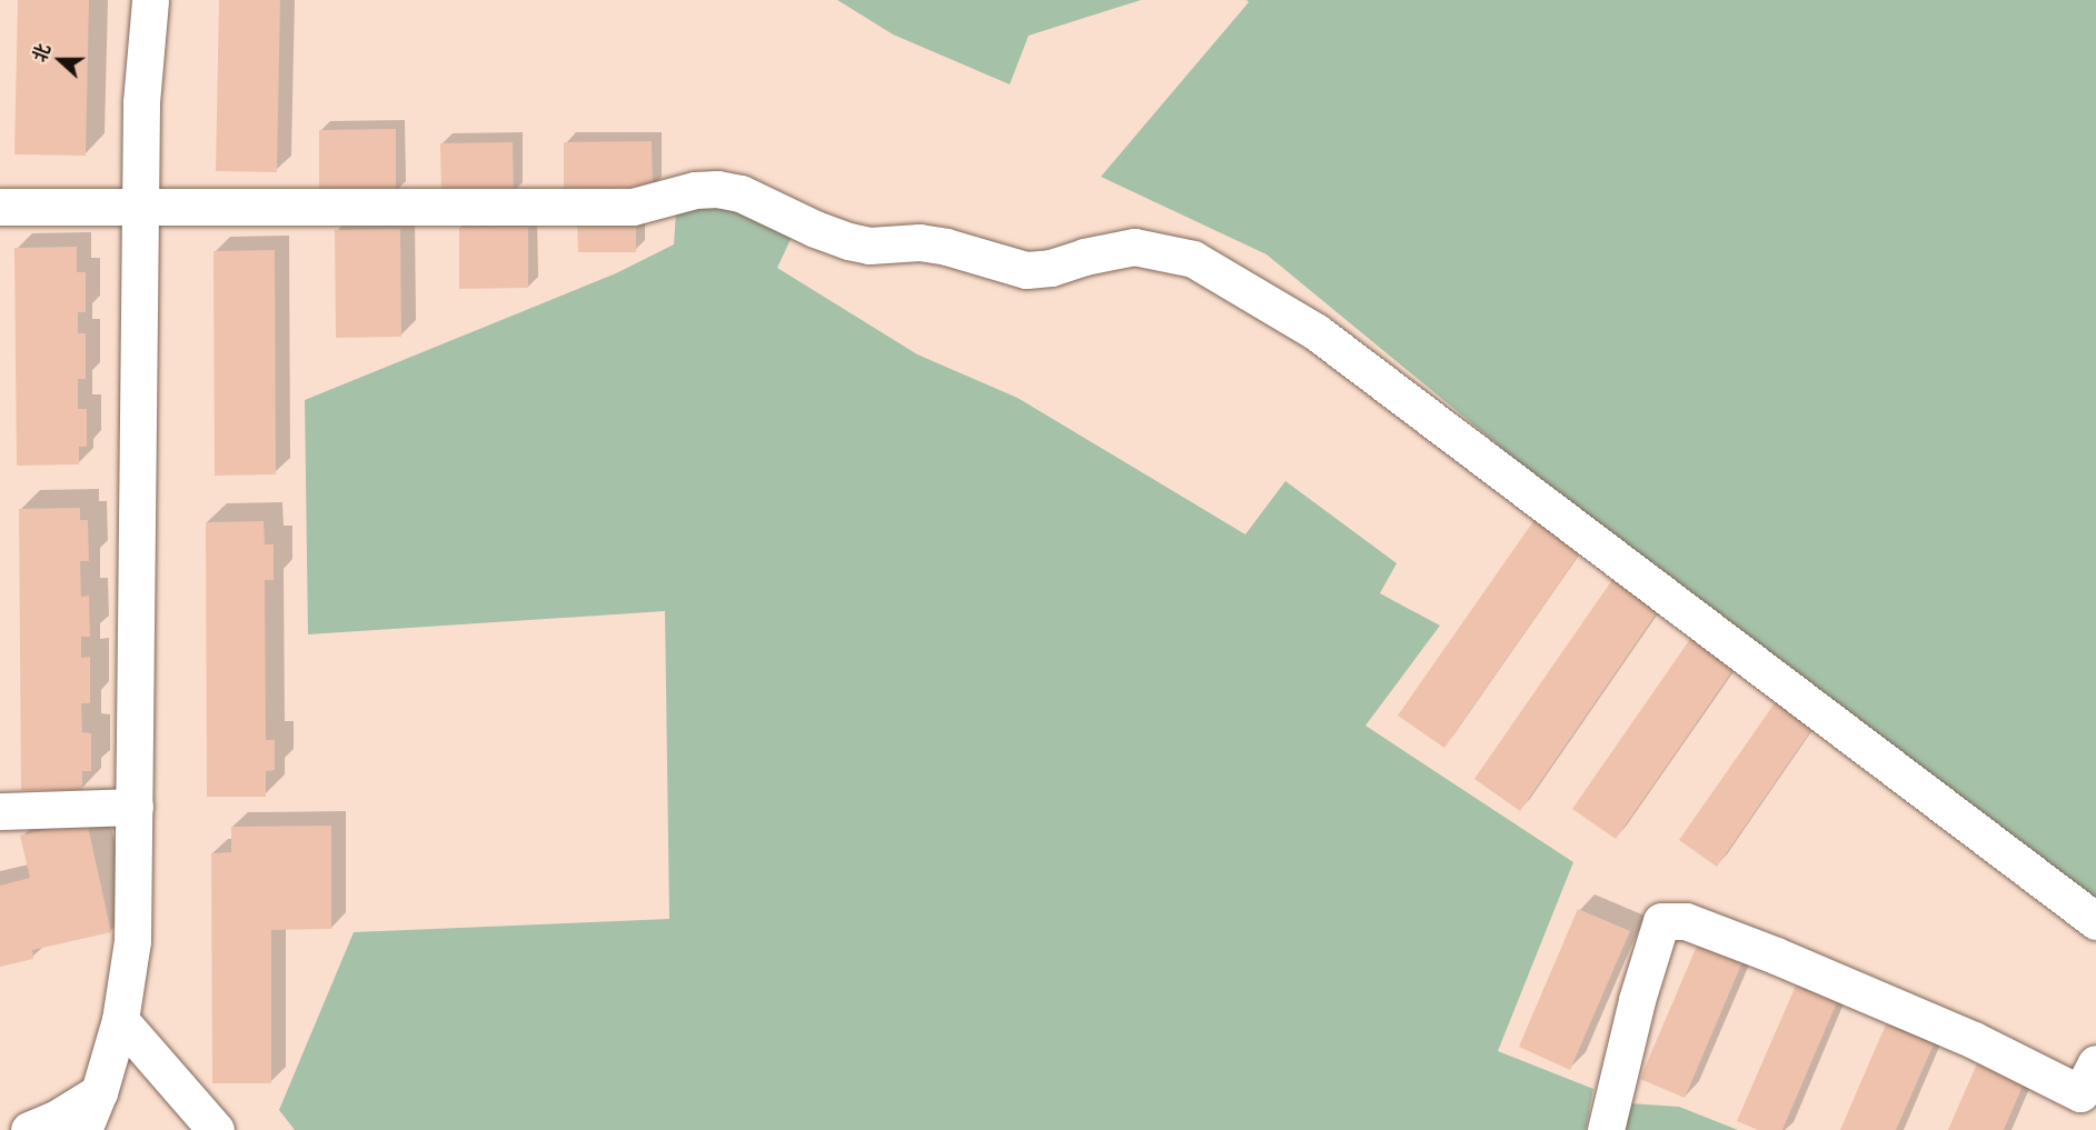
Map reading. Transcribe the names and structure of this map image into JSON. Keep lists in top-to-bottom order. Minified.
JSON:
{"north":"left"}
